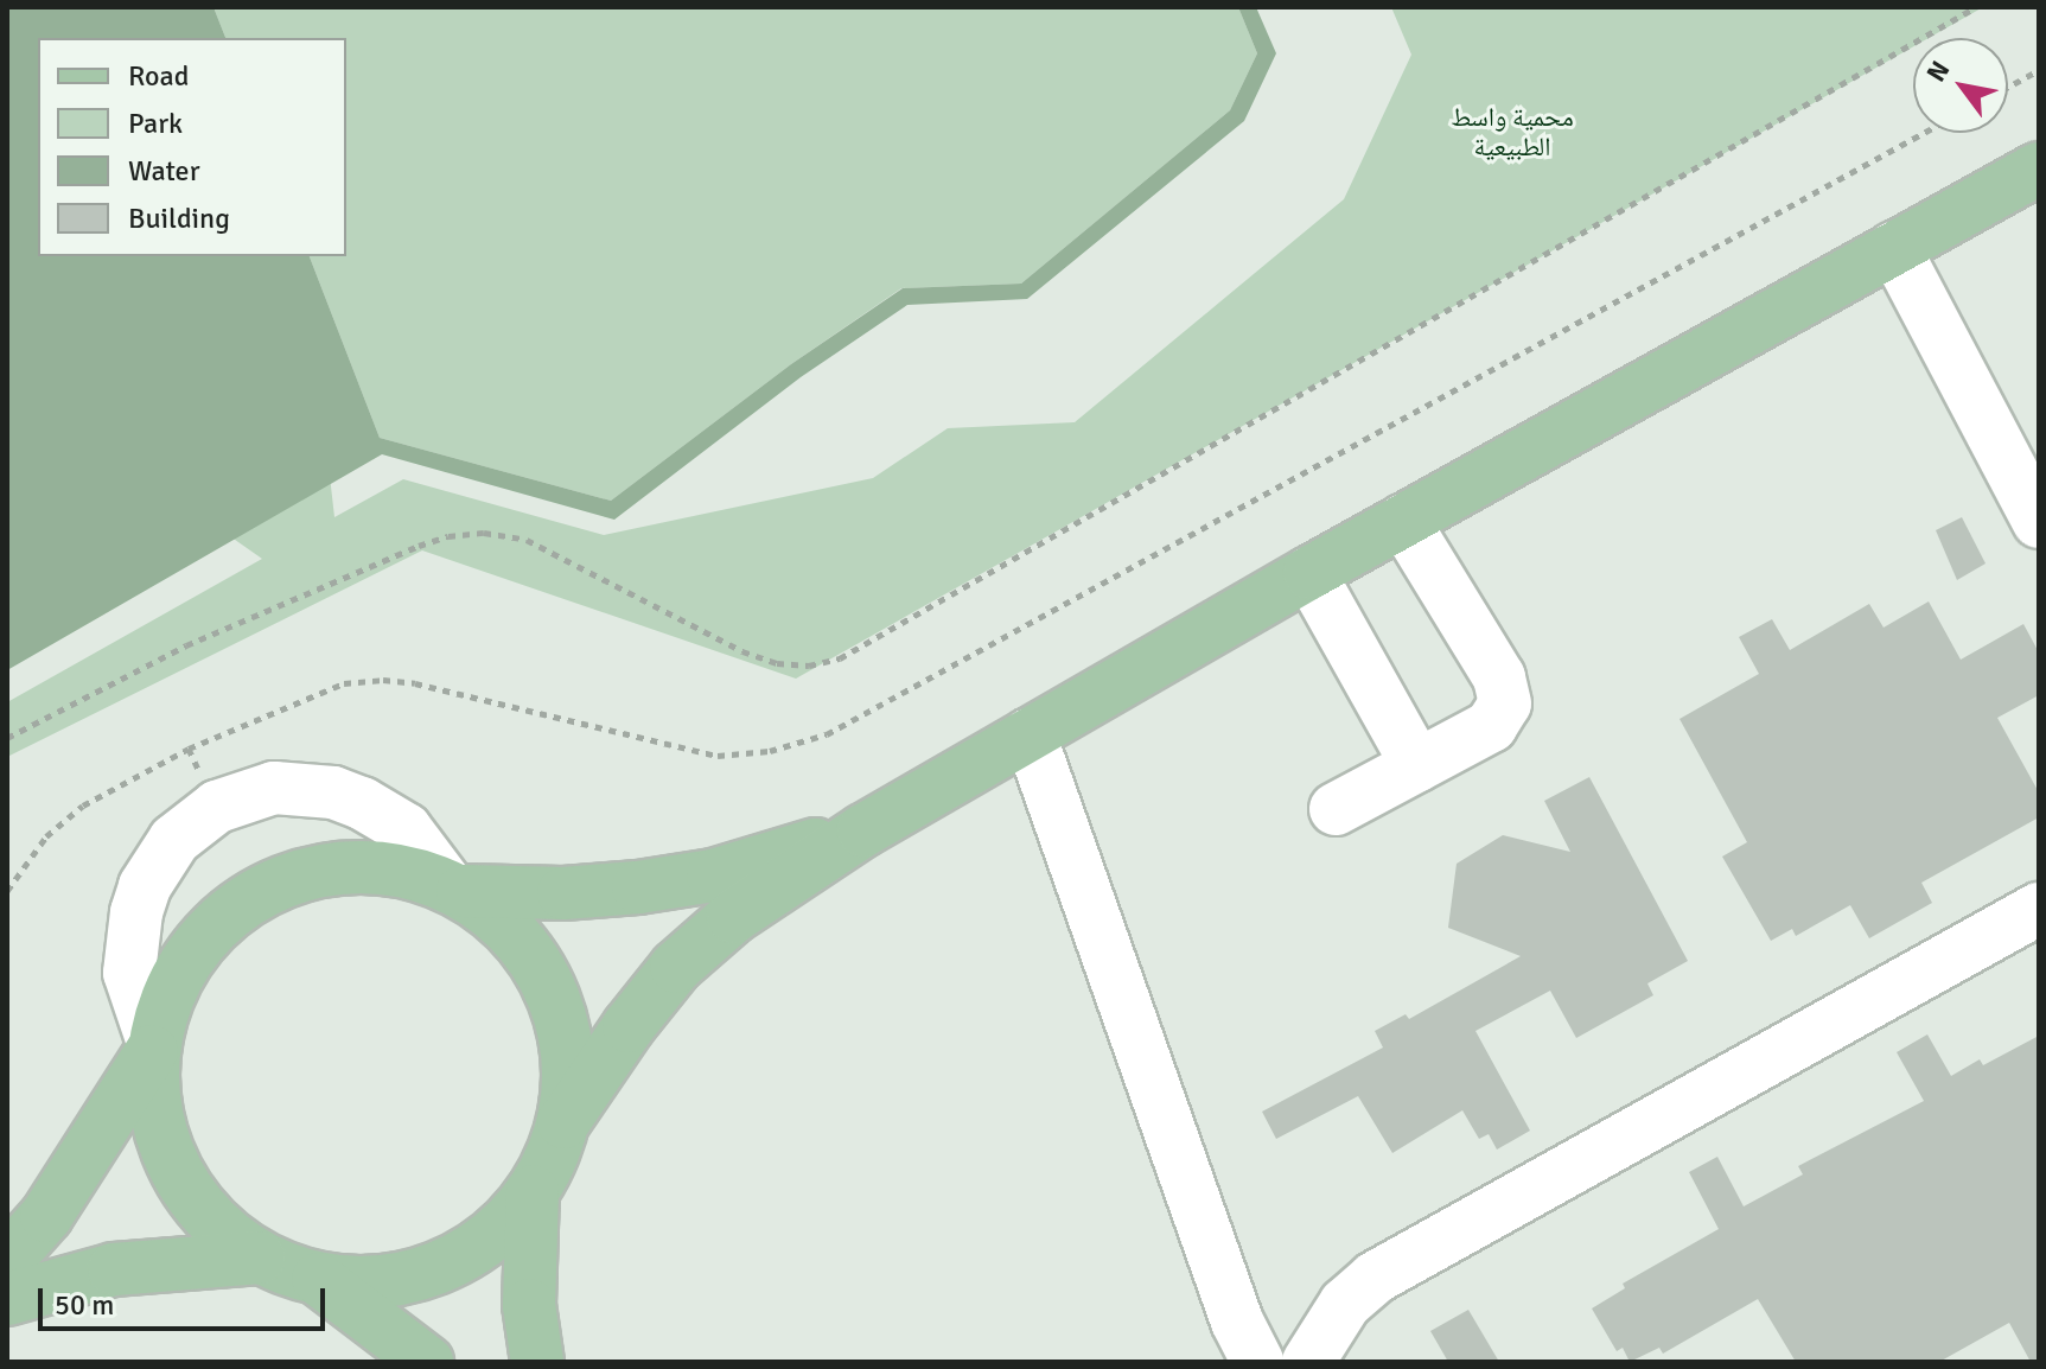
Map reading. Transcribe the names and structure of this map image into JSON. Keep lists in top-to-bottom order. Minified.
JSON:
{"parks":["محمية واسط الطبيعية"],"legend":["Road","Park","Water","Building"],"scale_bar":"50 m","north":"top left"}
